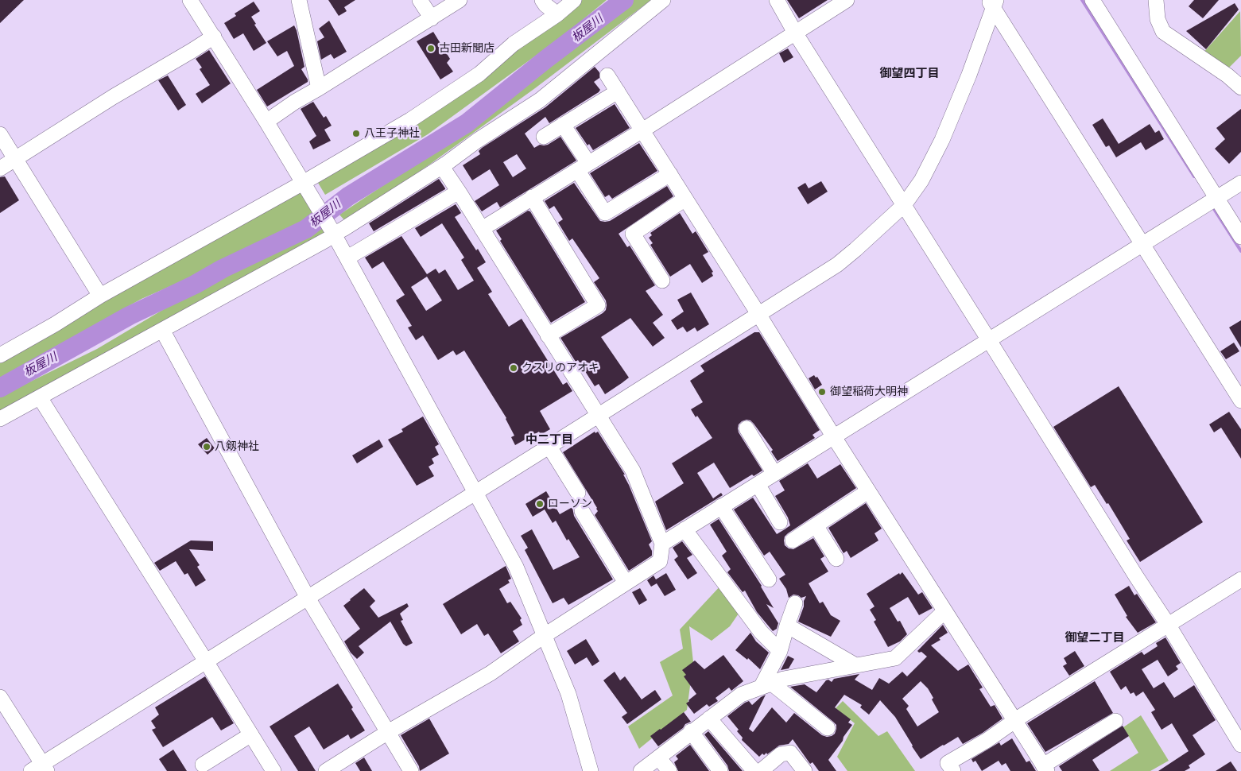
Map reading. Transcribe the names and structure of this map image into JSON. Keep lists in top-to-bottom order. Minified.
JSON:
{"districts":["御望四丁目","中二丁目","御望二丁目"],"water":["板屋川"],"places":["古田新聞店","八王子神社","クスリのアオキ","御望稲荷大明神","八剱神社","ローソン"]}
